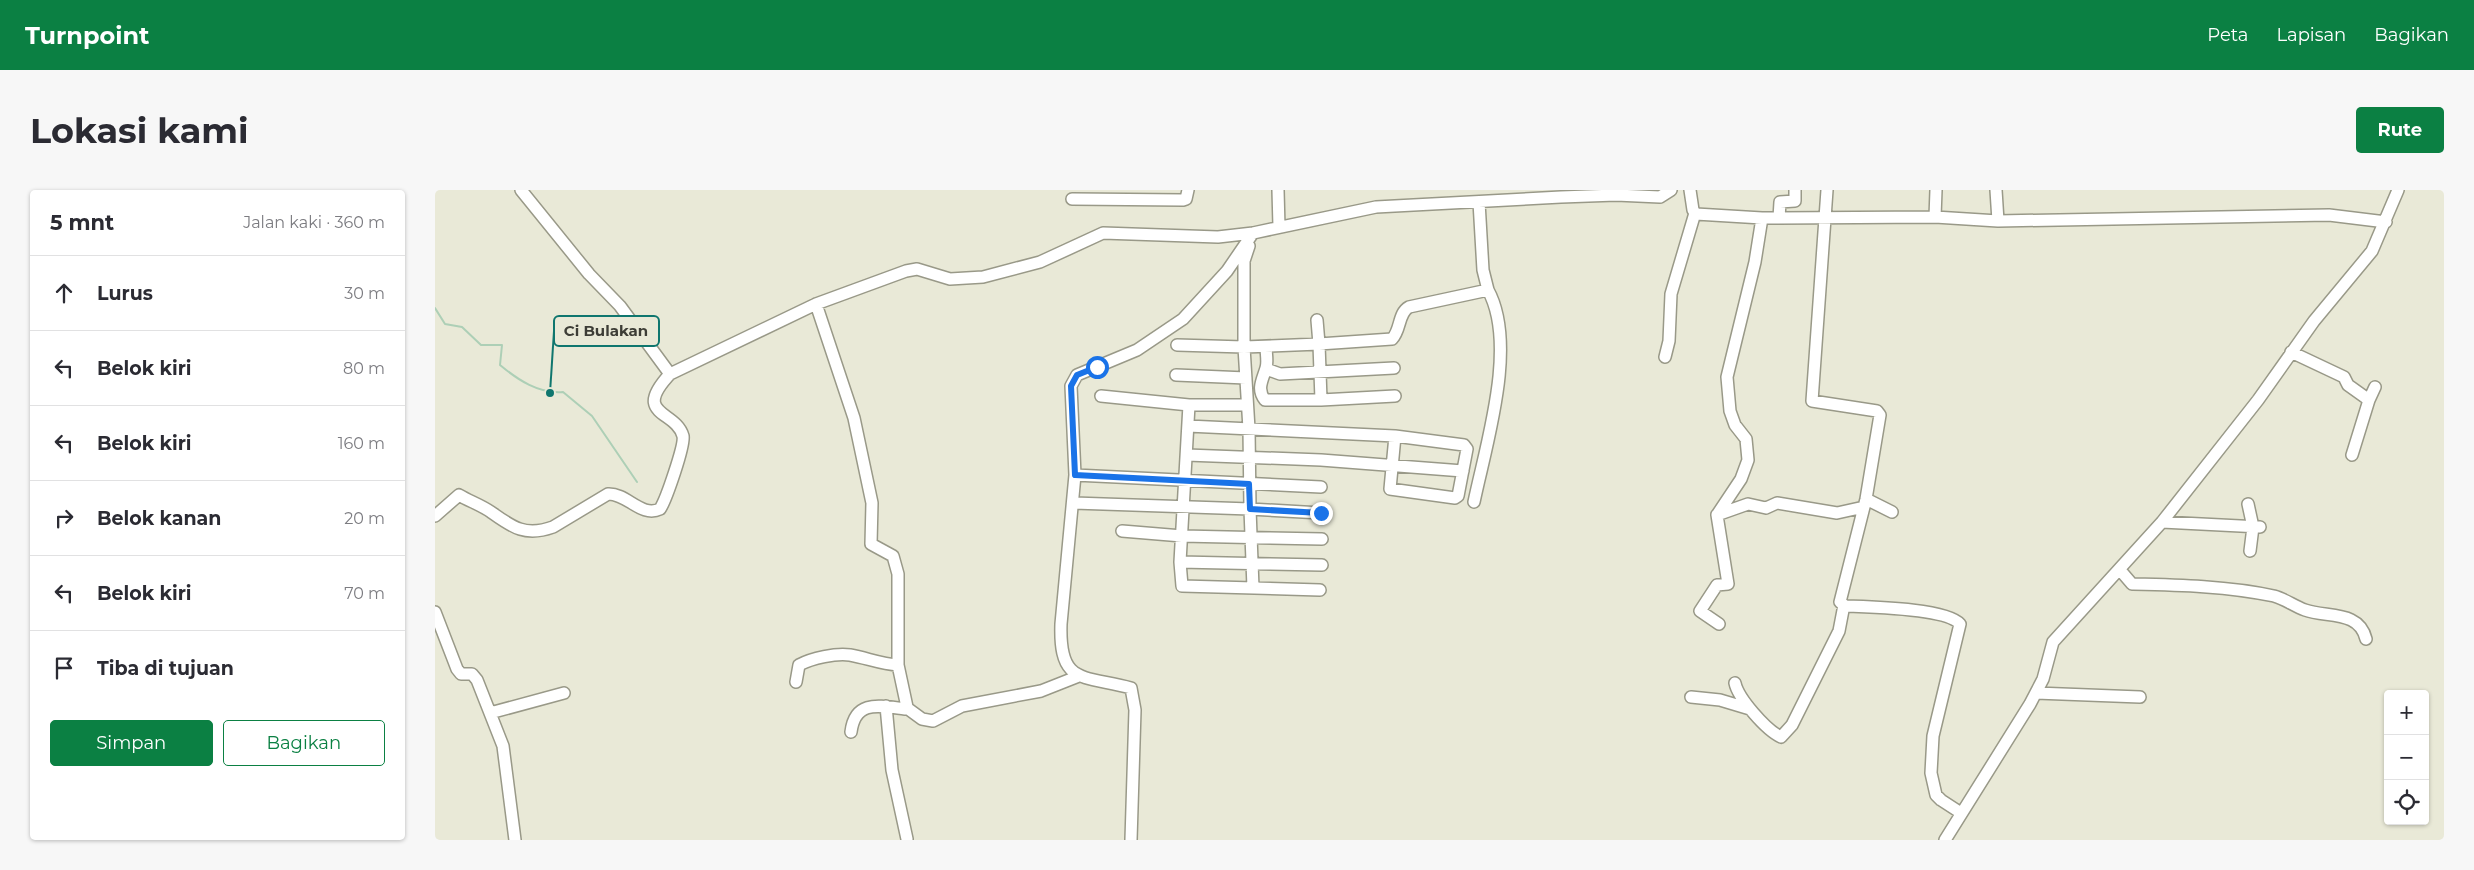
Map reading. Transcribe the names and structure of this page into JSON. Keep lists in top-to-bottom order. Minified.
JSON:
{"places":["Ci Bulakan"],"page":{"header":"Turnpoint","nav":["Peta","Lapisan","Bagikan"],"buttons":["Rute",["Simpan","Bagikan"]],"title":"Lokasi kami","heading":["5 mnt","Jalan kaki · 360 m"],"list":[["Lurus","30 m"],["Belok kiri","80 m"],["Belok kiri","160 m"],["Belok kanan","20 m"],["Belok kiri","70 m"],"Tiba di tujuan"],"map_buttons":["+","−"]}}
